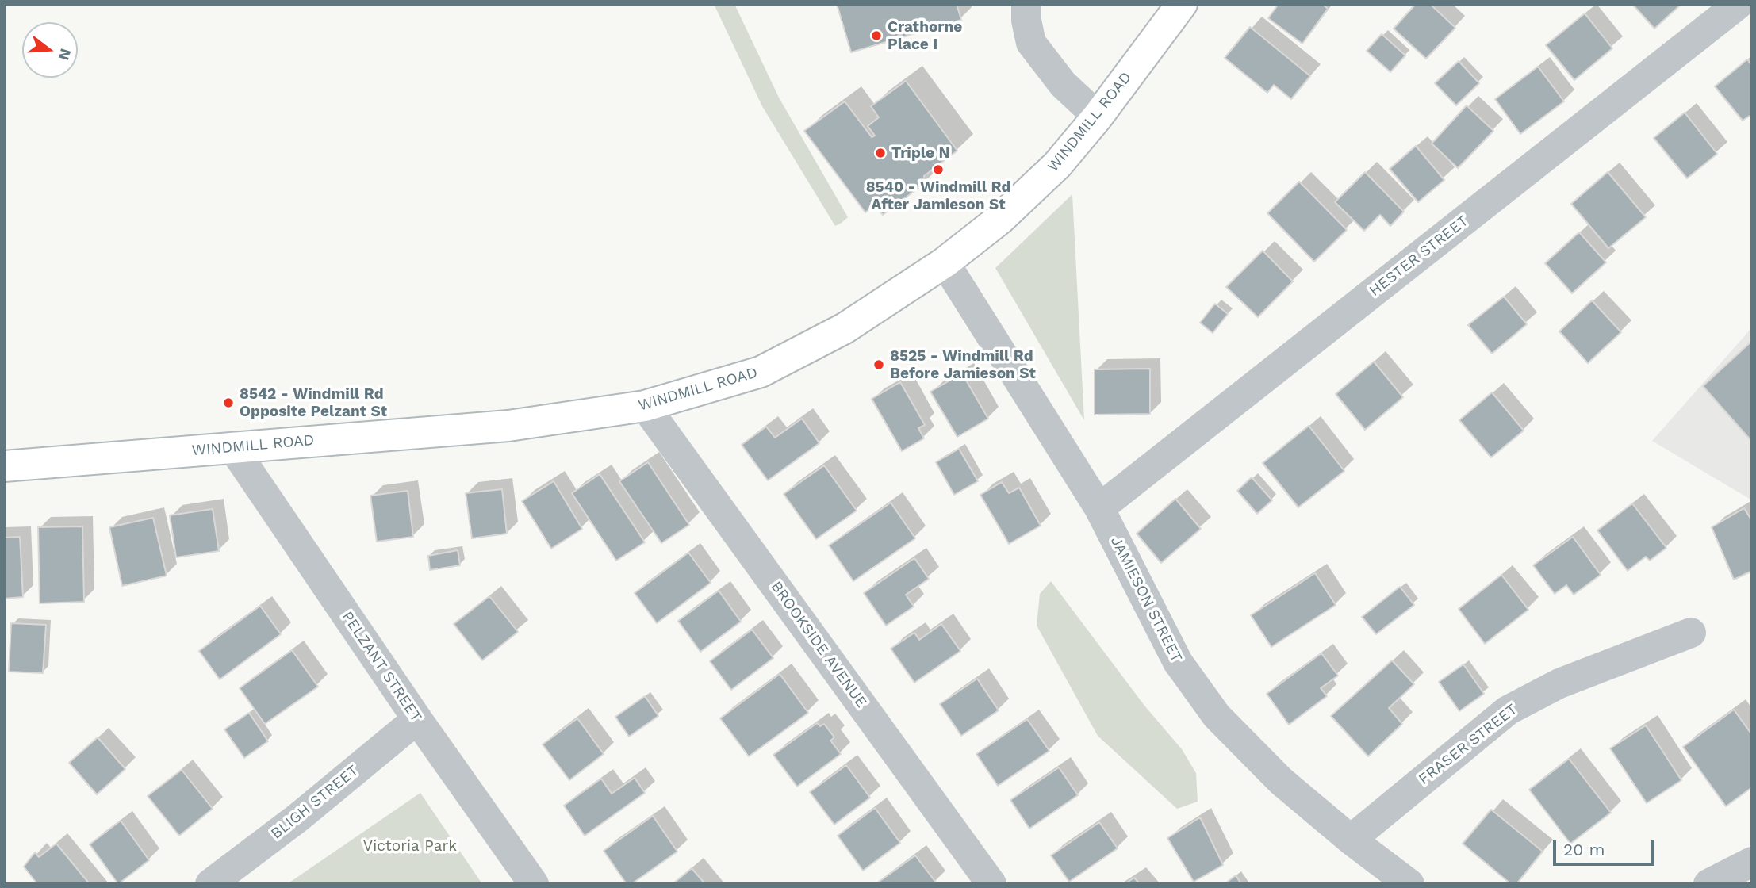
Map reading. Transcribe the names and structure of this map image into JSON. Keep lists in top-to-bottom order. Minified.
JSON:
{"streets":{"main road":["WINDMILL ROAD"],"street":["HESTER STREET","JAMIESON STREET","BROOKSIDE AVENUE","PELZANT STREET","FRASER STREET","BLIGH STREET"]},"crossings":[["WINDMILL ROAD","JAMIESON STREET"],["WINDMILL ROAD","BROOKSIDE AVENUE"],["WINDMILL ROAD","PELZANT STREET"],["HESTER STREET","JAMIESON STREET"],["JAMIESON STREET","FRASER STREET"],["PELZANT STREET","BLIGH STREET"]],"parks":["Victoria Park"],"places":["Crathorne Place I","Triple N","8540 - Windmill Rd After Jamieson St","8525 - Windmill Rd Before Jamieson St","8542 - Windmill Rd Opposite Pelzant St"],"scale_bar":"20 m","north":"right"}
